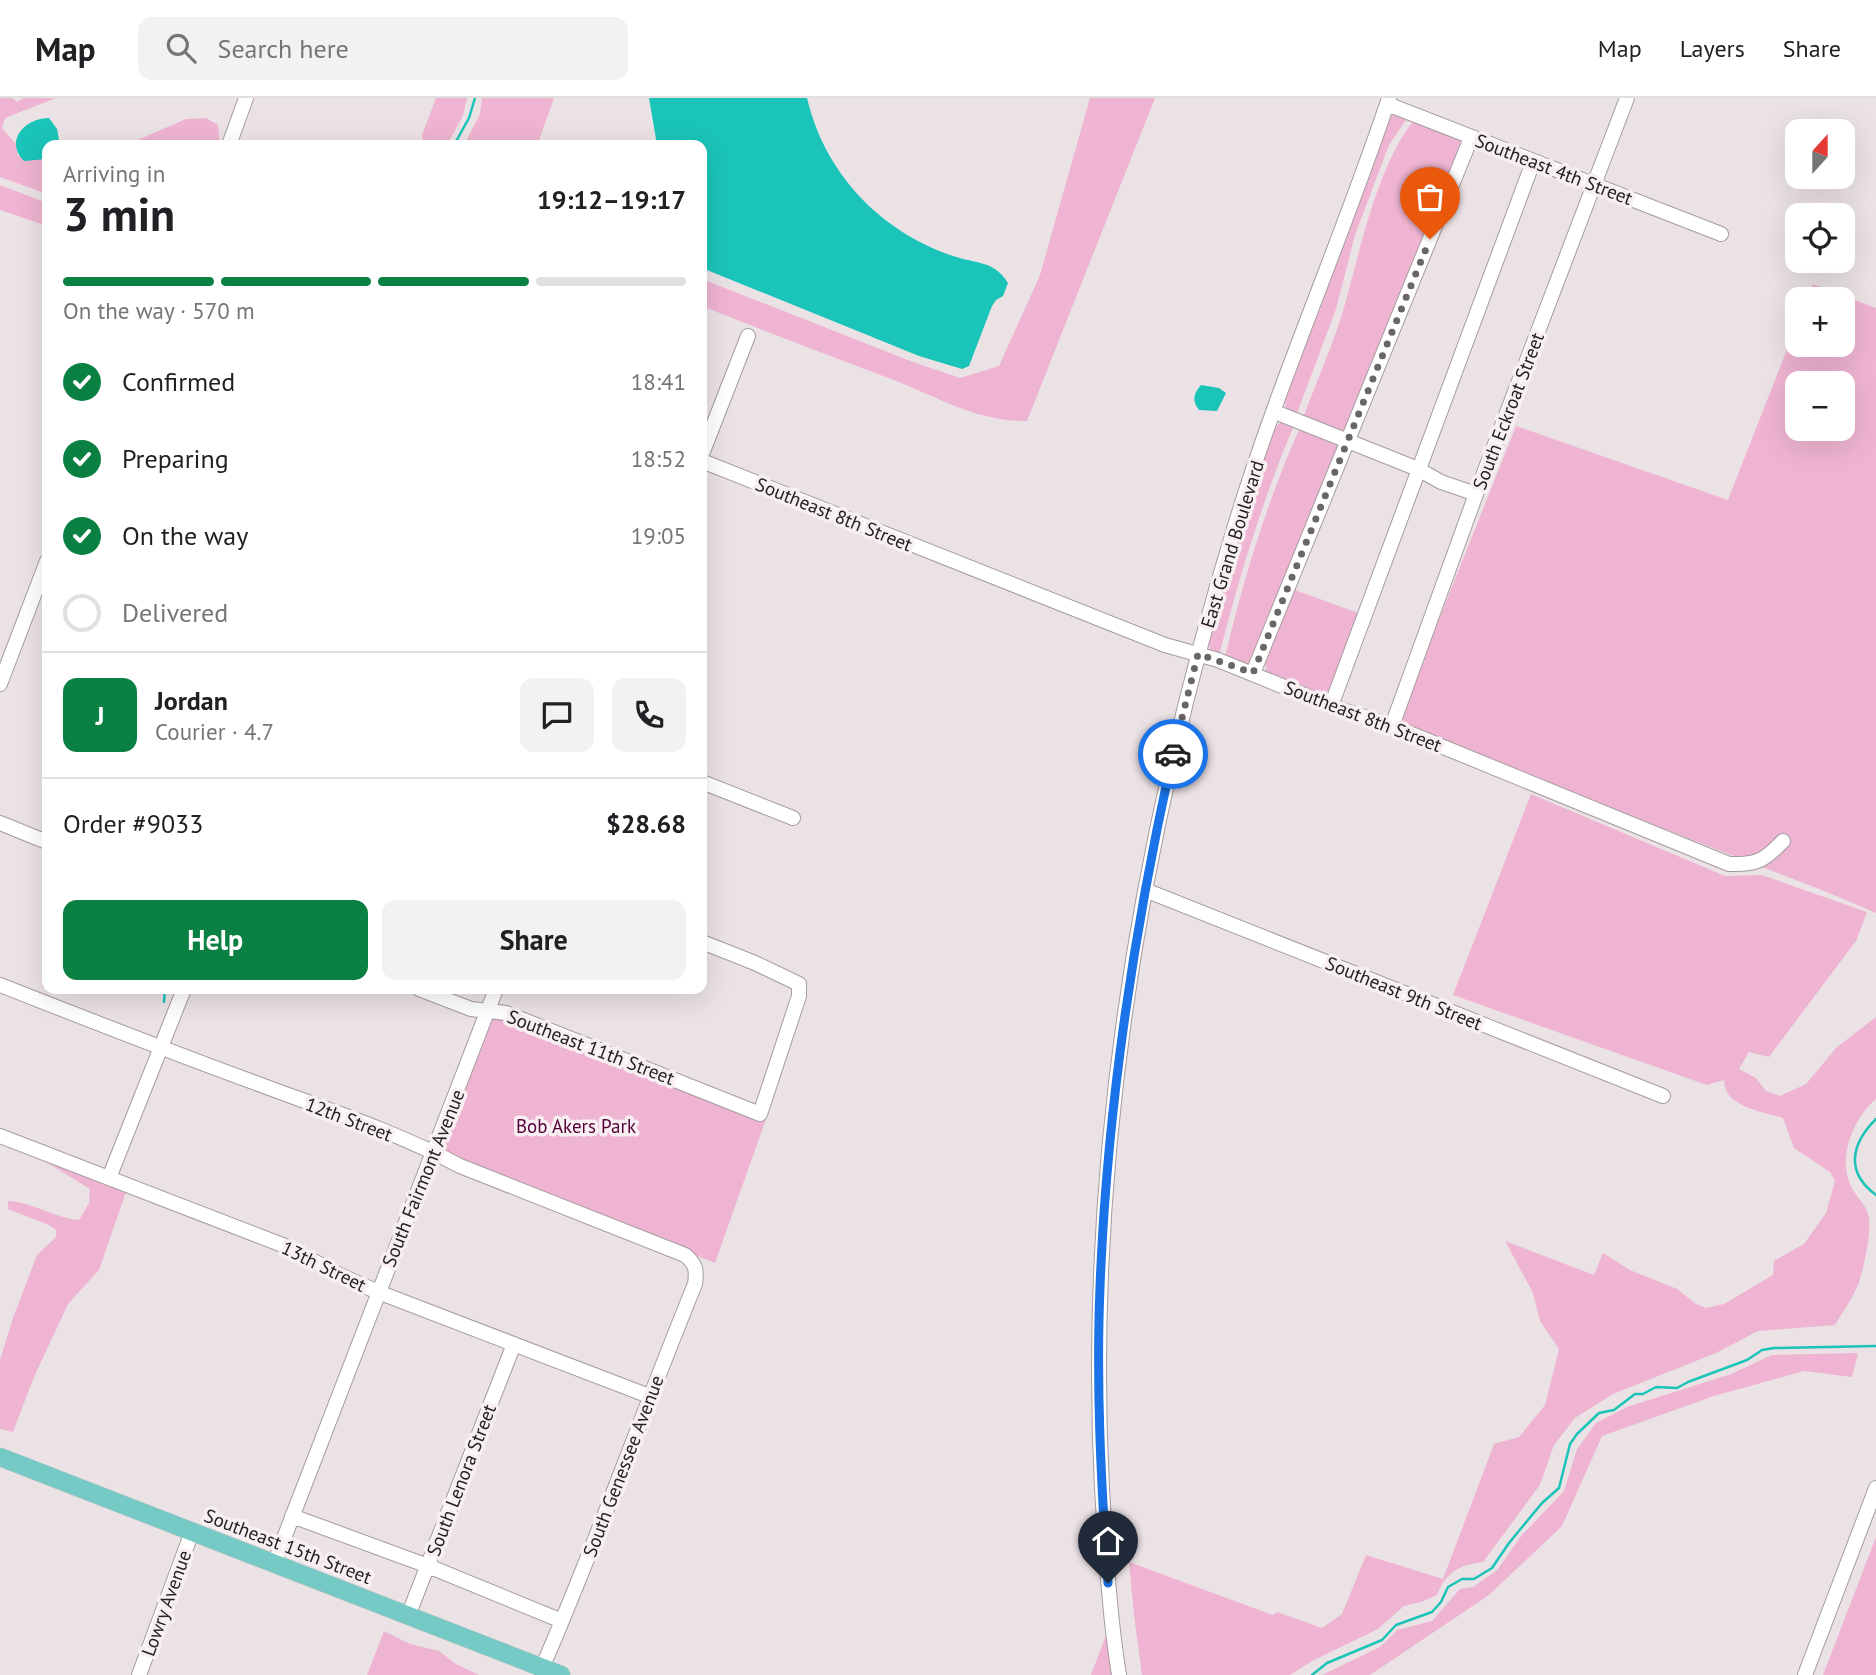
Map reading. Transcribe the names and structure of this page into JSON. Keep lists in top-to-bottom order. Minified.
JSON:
{"streets":{"main road":["Southeast 15th Street"],"street":["Southeast 4th Street","South Eckroat Street","Southeast 8th Street","East Grand Boulevard","Southeast 9th Street","Southeast 11th Street","12th Street","South Fairmont Avenue","13th Street","South Genessee Avenue","South Lenora Street","Lowry Avenue"]},"crossings":[["Southeast 4th Street","South Eckroat Street"],["Southeast 4th Street","East Grand Boulevard"],["South Eckroat Street","Southeast 8th Street"],["Southeast 8th Street","East Grand Boulevard"],["East Grand Boulevard","Southeast 9th Street"],["Southeast 11th Street","South Fairmont Avenue"],["12th Street","South Fairmont Avenue"],["12th Street","South Genessee Avenue"],["South Fairmont Avenue","13th Street"],["South Fairmont Avenue","Southeast 15th Street"],["13th Street","South Genessee Avenue"],["13th Street","South Lenora Street"],["South Genessee Avenue","Southeast 15th Street"],["South Lenora Street","Southeast 15th Street"],["Southeast 15th Street","Lowry Avenue"]],"parks":["Bob Akers Park"],"north":"top","page":{"header":"Map","search":"Search here","nav":["Map","Layers","Share"],"map_buttons":["+","−"],"heading":["3 min","Arriving in","19:12–19:17"],"panel":["Jordan","Courier · 4.7","Order #9033","$28.68"],"bar":"On the way · 570 m","list":[["Confirmed","18:41"],["Preparing","18:52"],["On the way","19:05"],"Delivered"],"round":"J","buttons":["Help","Share"]}}
